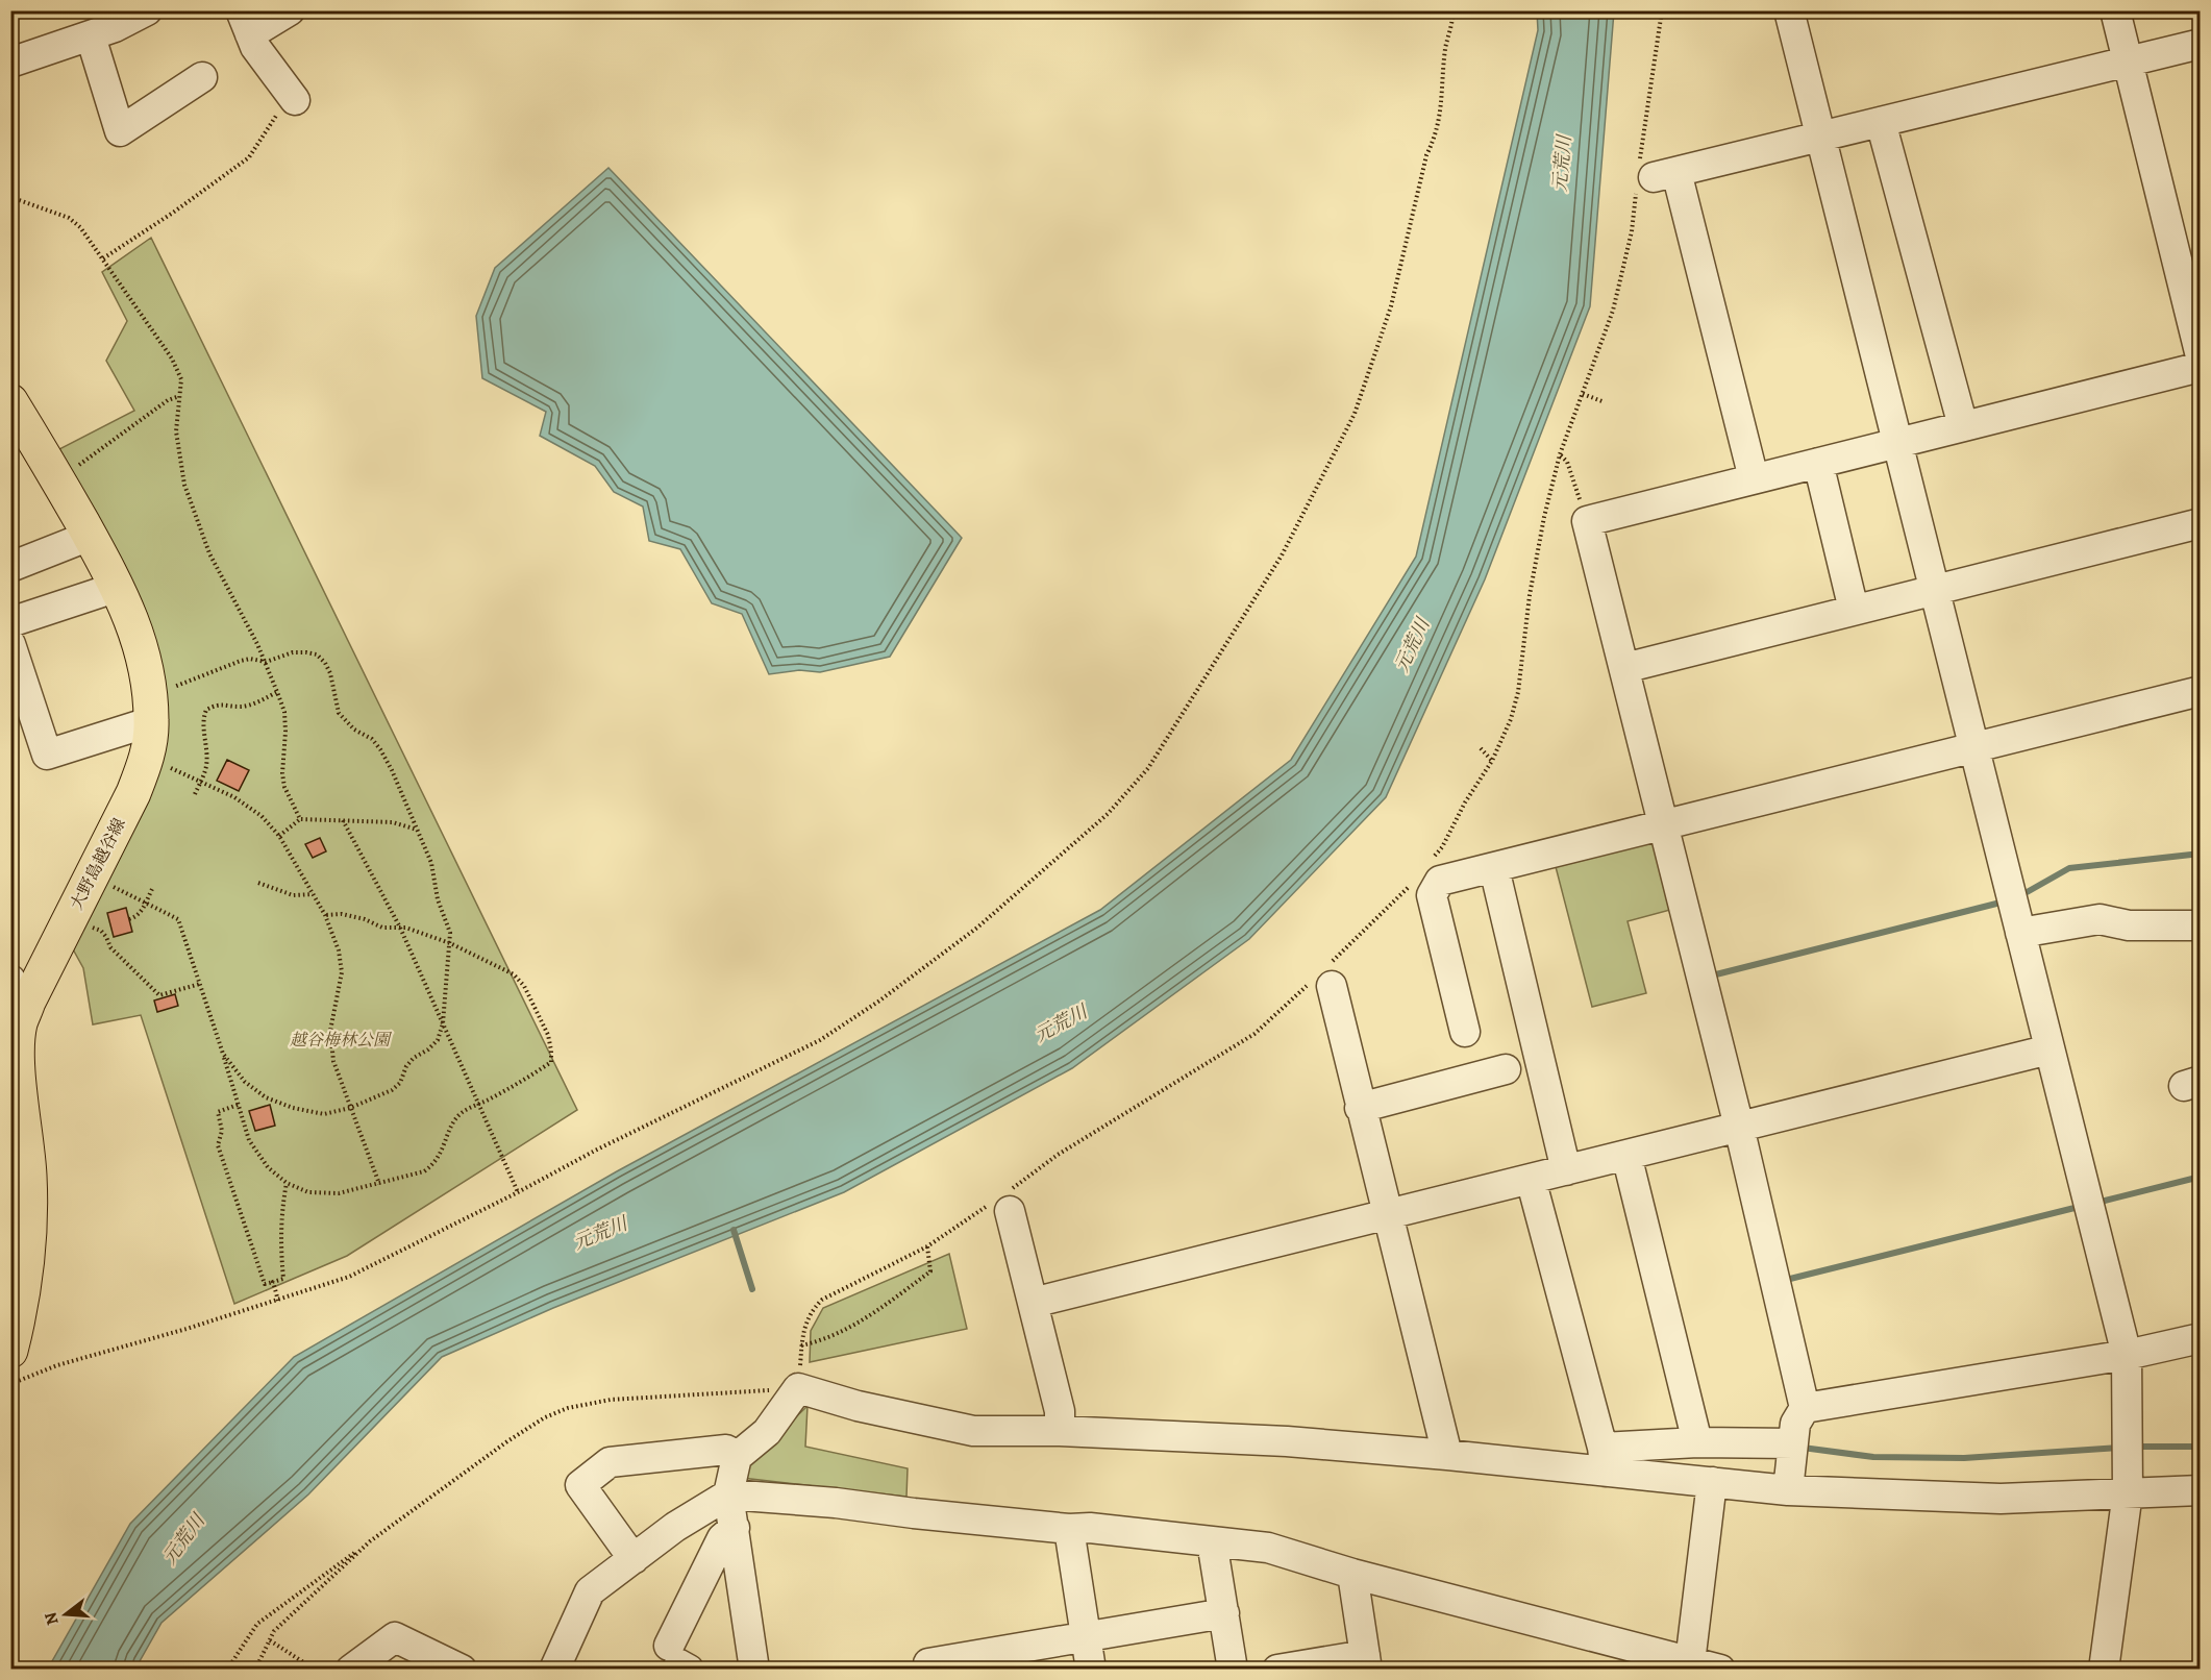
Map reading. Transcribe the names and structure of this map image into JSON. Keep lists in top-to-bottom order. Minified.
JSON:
{"streets":{"main road":["大野島越谷線"]},"water":["元荒川"],"parks":["越谷梅林公園"],"north":"left"}
